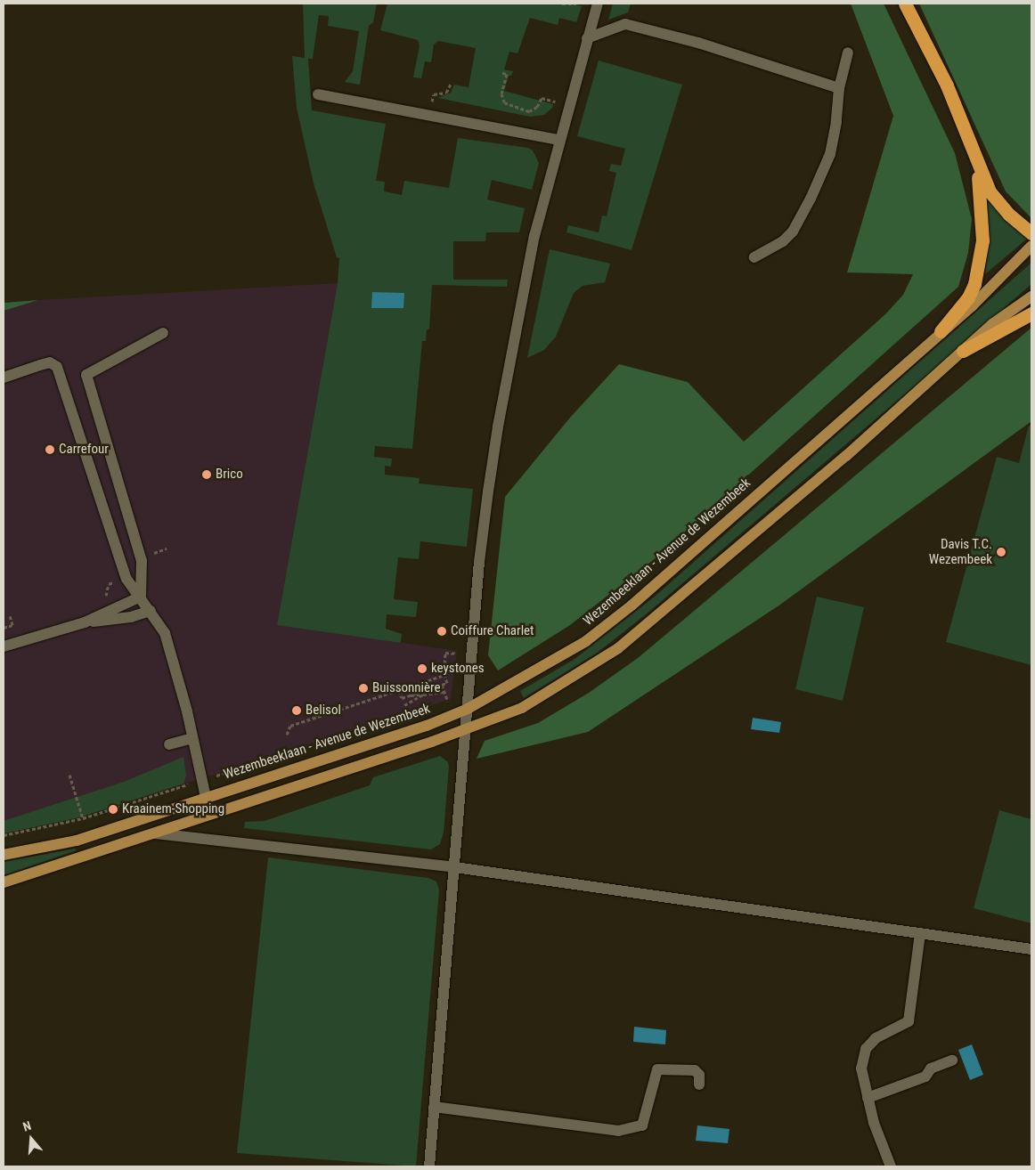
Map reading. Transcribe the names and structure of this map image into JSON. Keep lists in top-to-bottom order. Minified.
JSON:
{"streets":{"main road":["Wezembeeklaan - Avenue de Wezembeek"]},"places":["Carrefour","Brico","Davis T.C. Wezembeek","Coiffure Charlet","keystones","Buissonnière","Belisol","Kraainem-Shopping"],"north":"top"}
